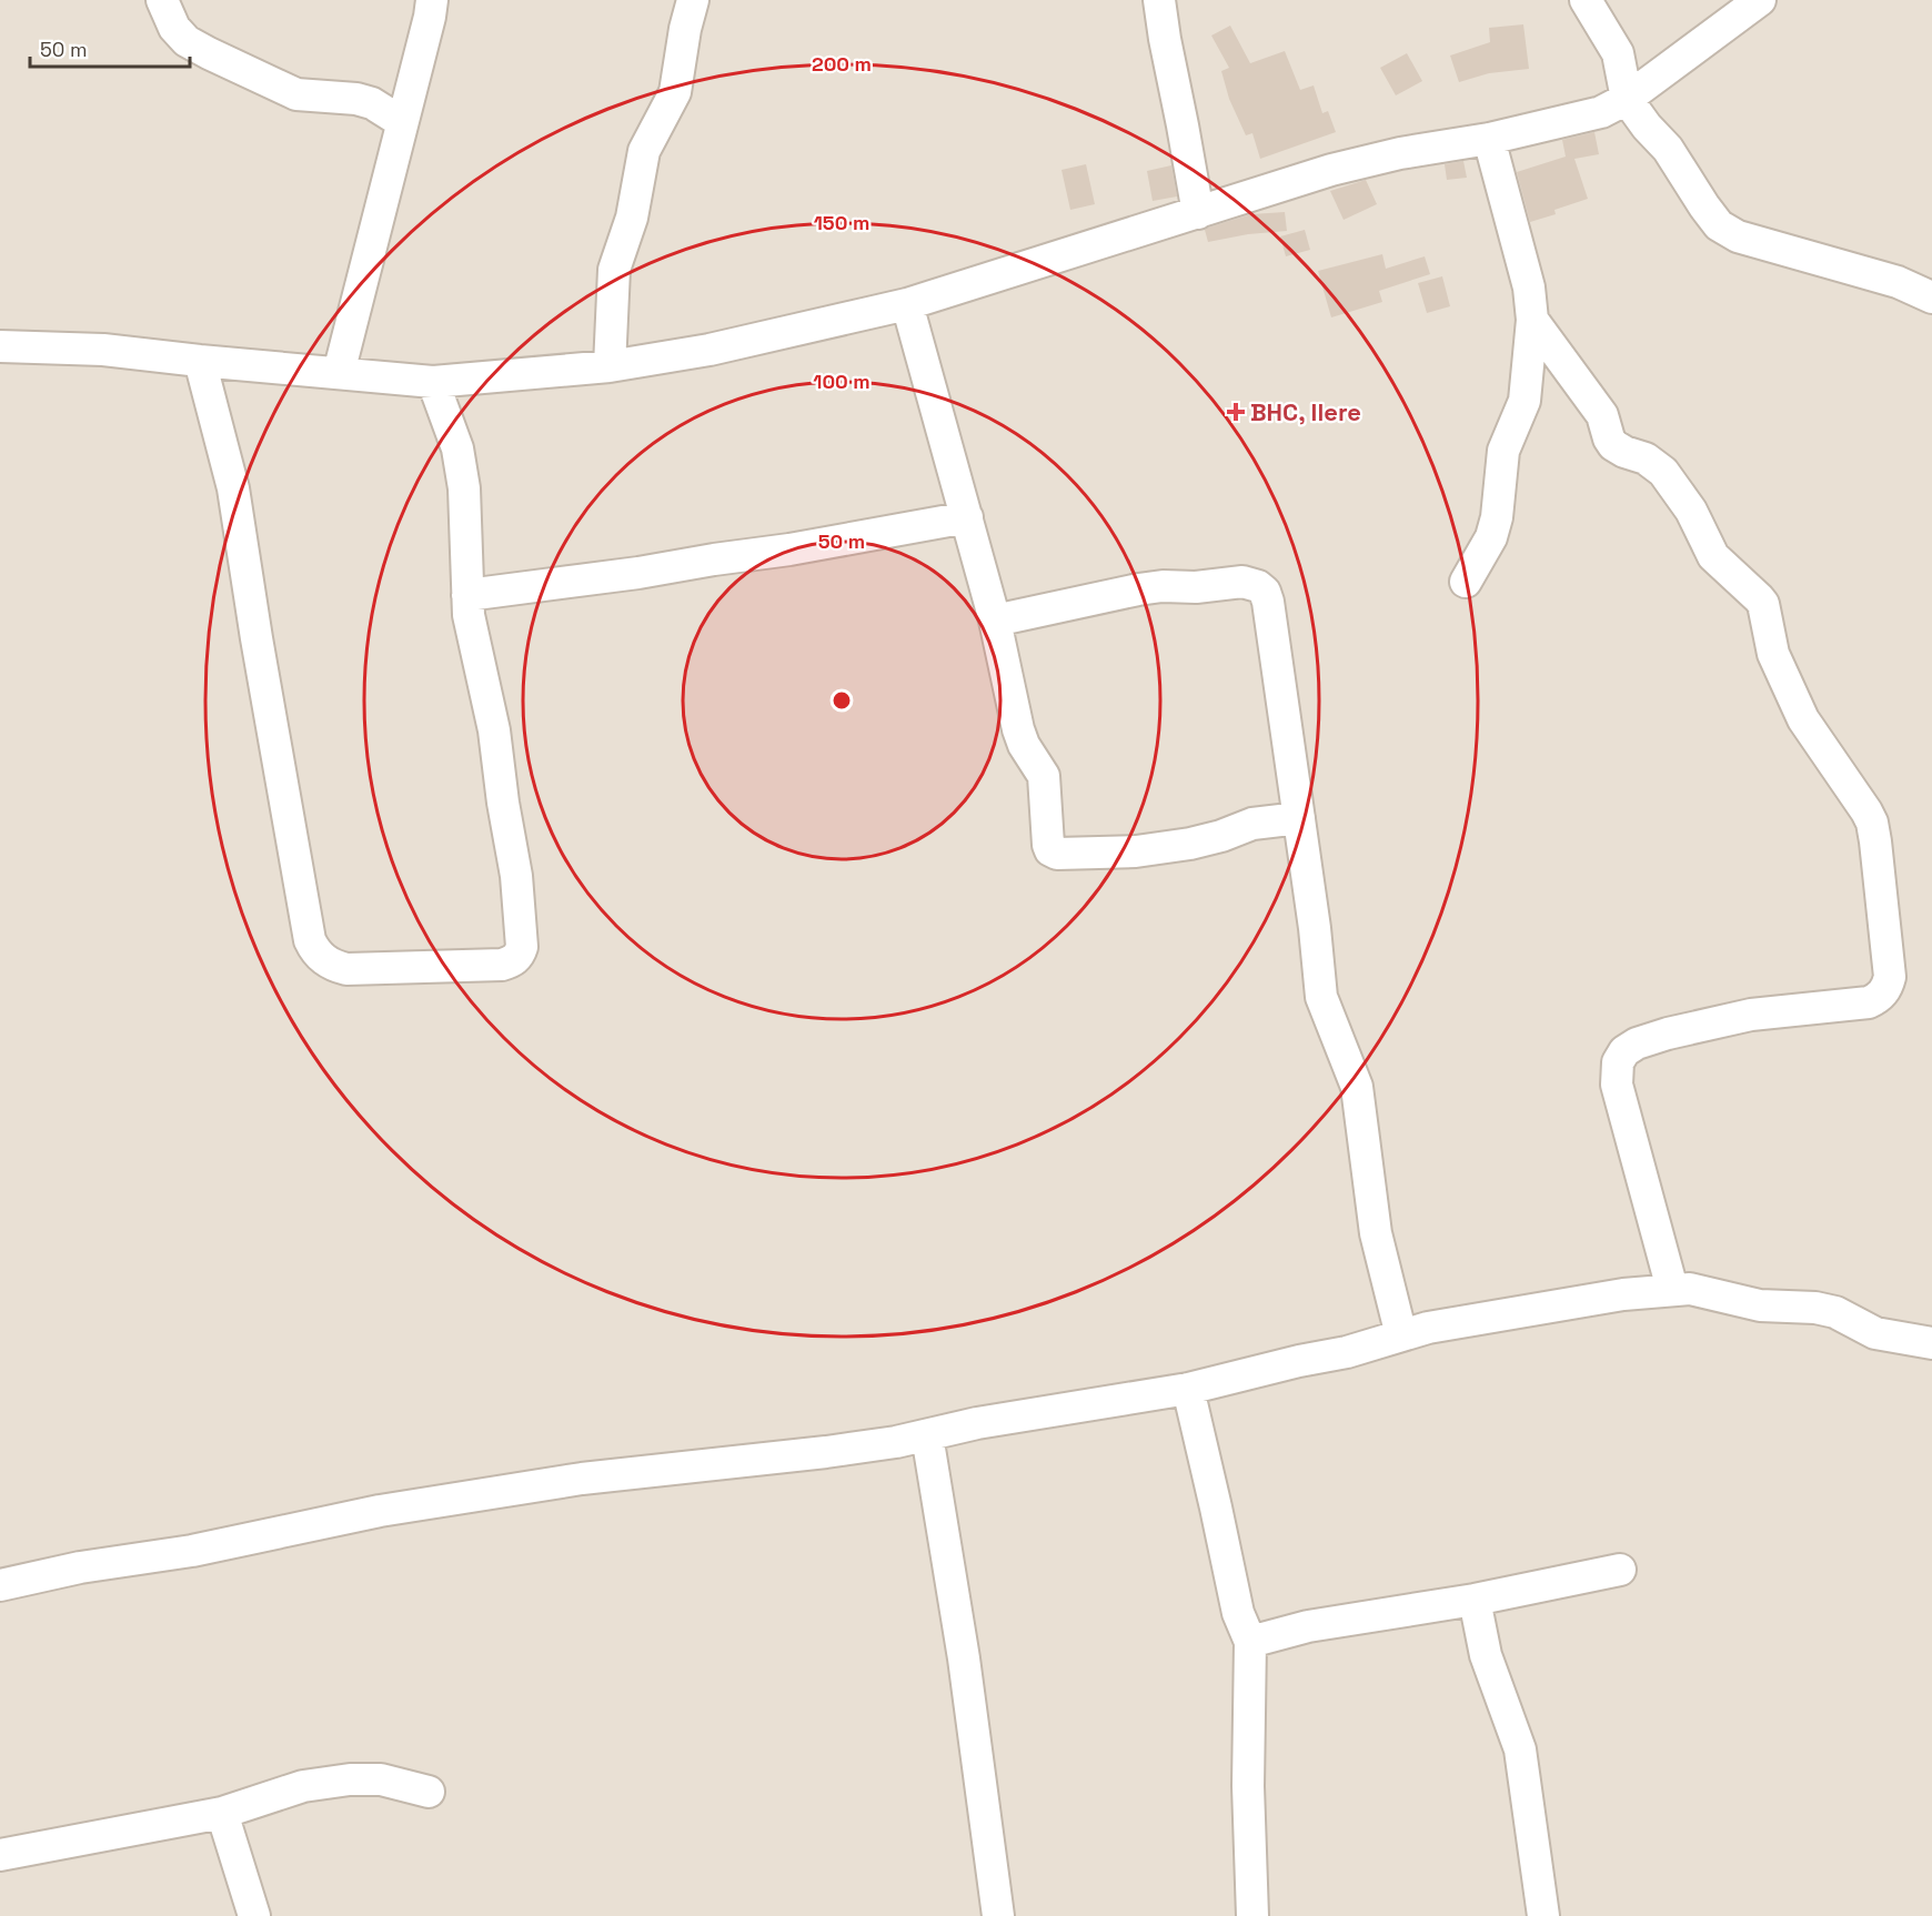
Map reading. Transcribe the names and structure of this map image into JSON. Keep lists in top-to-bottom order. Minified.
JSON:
{"places":{"health":["BHC, Ilere"]},"scale_bar":"50 m","rings":["200 m","150 m","100 m","50 m"]}
